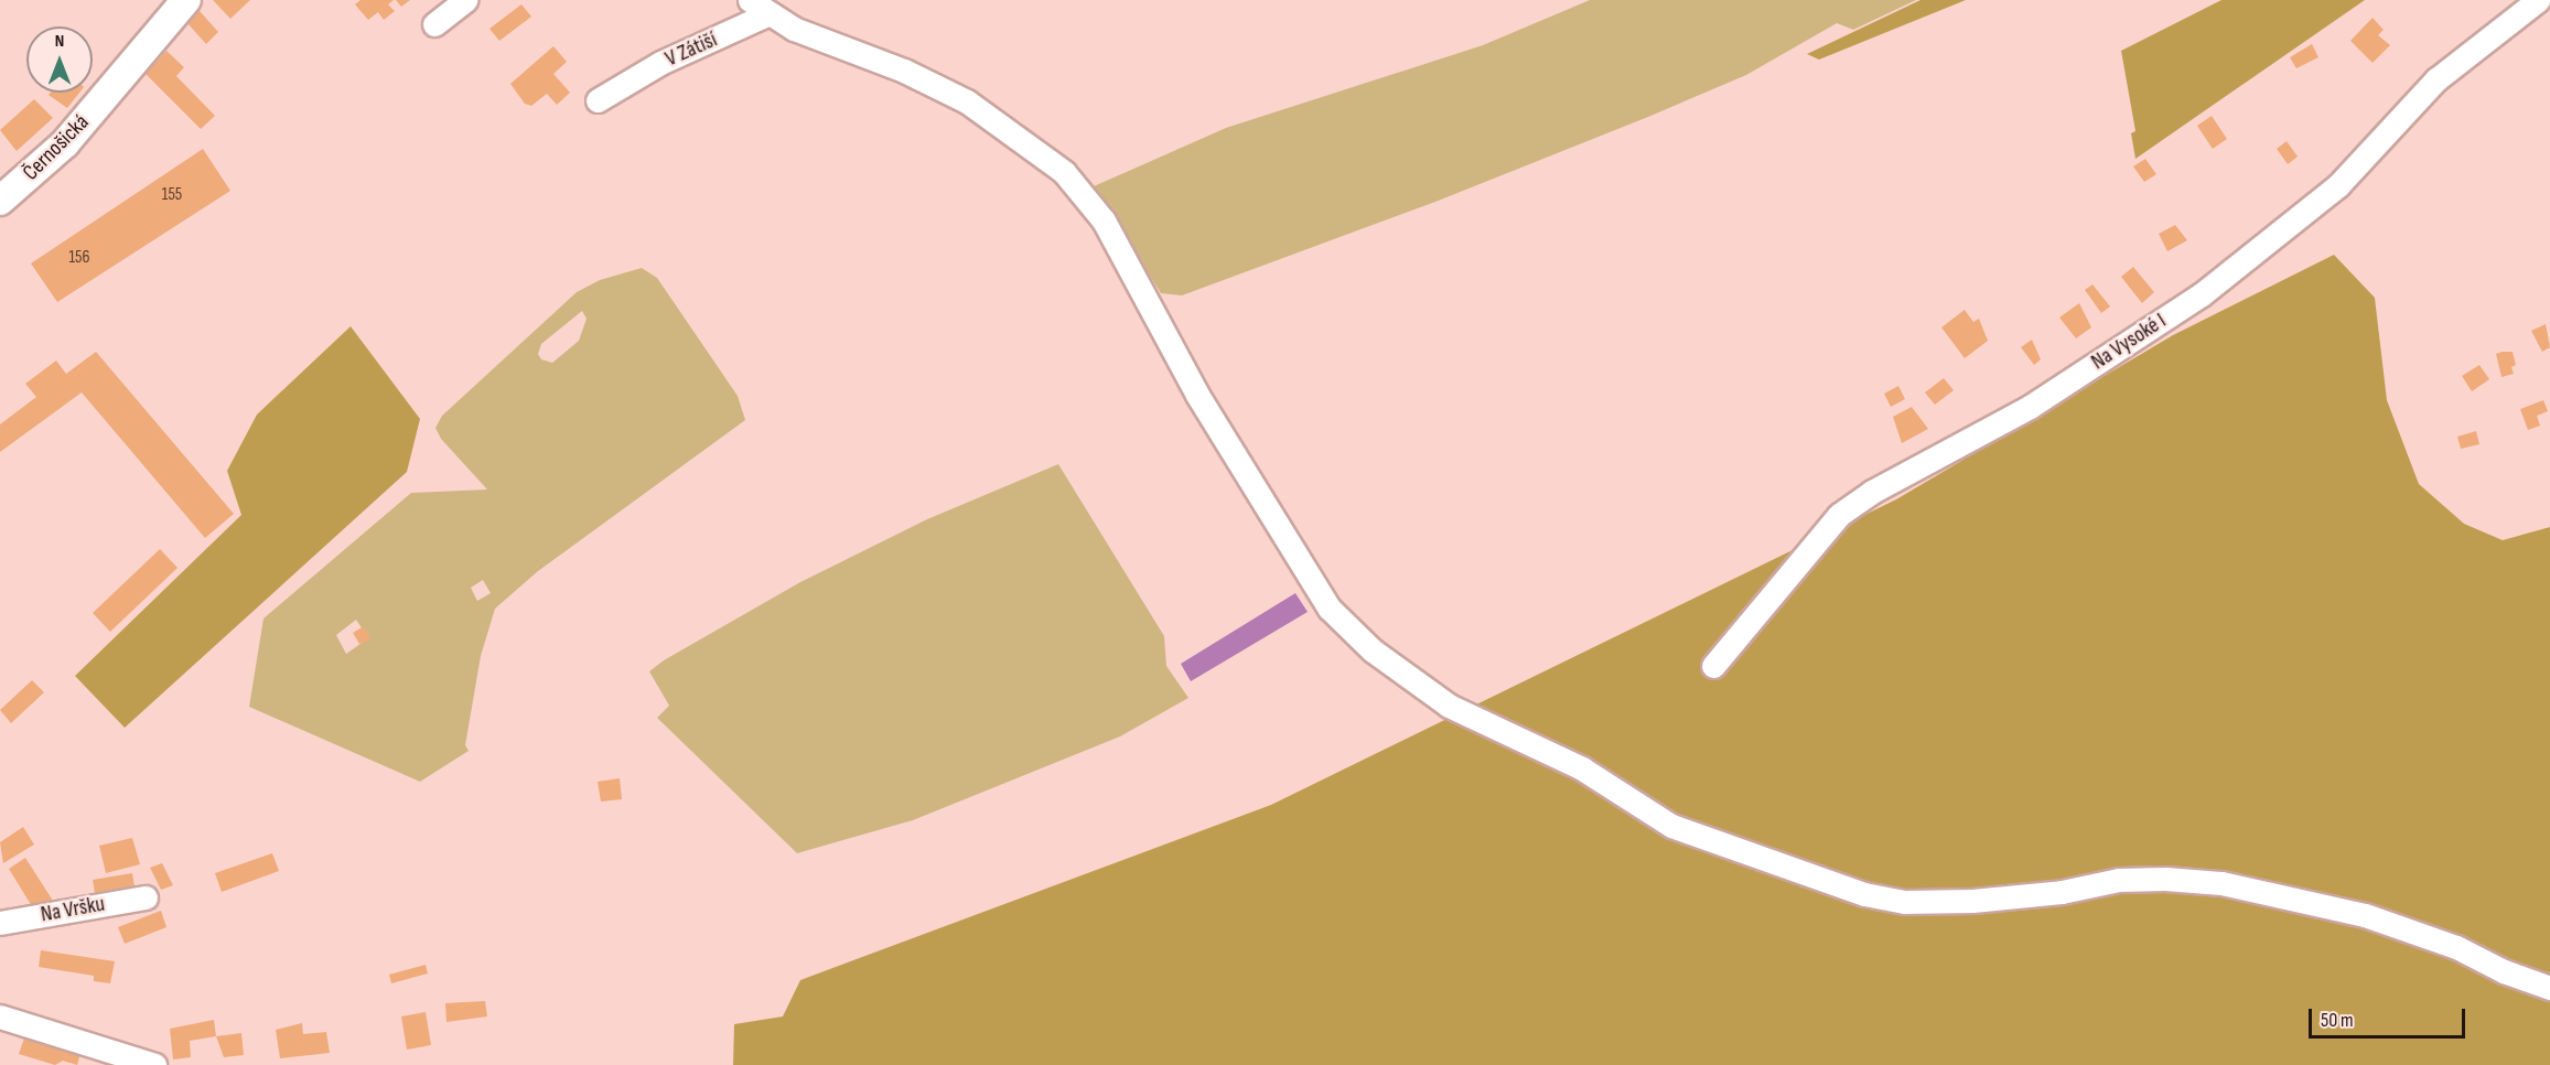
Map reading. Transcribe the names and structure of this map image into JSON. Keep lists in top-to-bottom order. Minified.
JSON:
{"streets":{"street":["V Zátiší","Černošická","Na Vysoké I","Na Vršku"]},"house_numbers":["155","156"],"scale_bar":"50 m","north":"top"}
